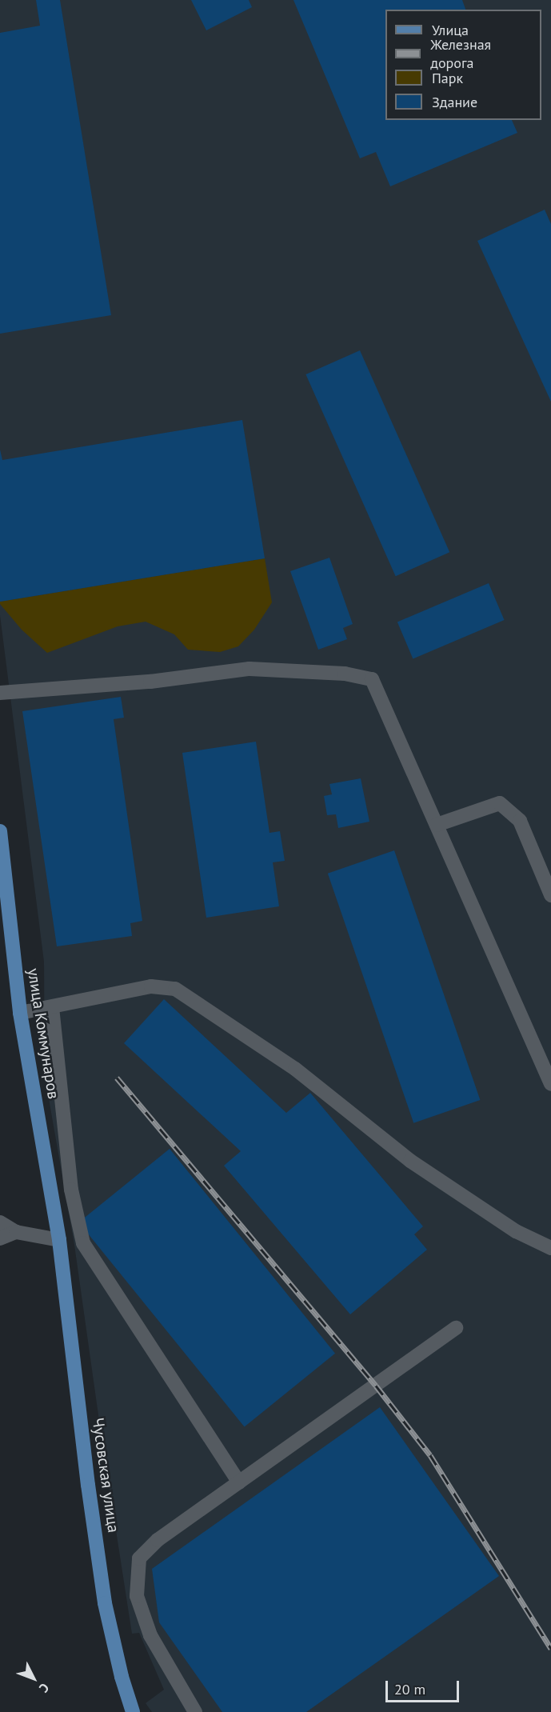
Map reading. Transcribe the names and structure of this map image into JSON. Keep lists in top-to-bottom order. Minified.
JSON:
{"streets":{"main road":["улица Коммунаров","Чусовская улица"]},"crossings":[["улица Коммунаров","Чусовская улица"]],"legend":["Улица","Железная дорога","Парк","Здание"],"scale_bar":"20 m","north":"bottom right"}
